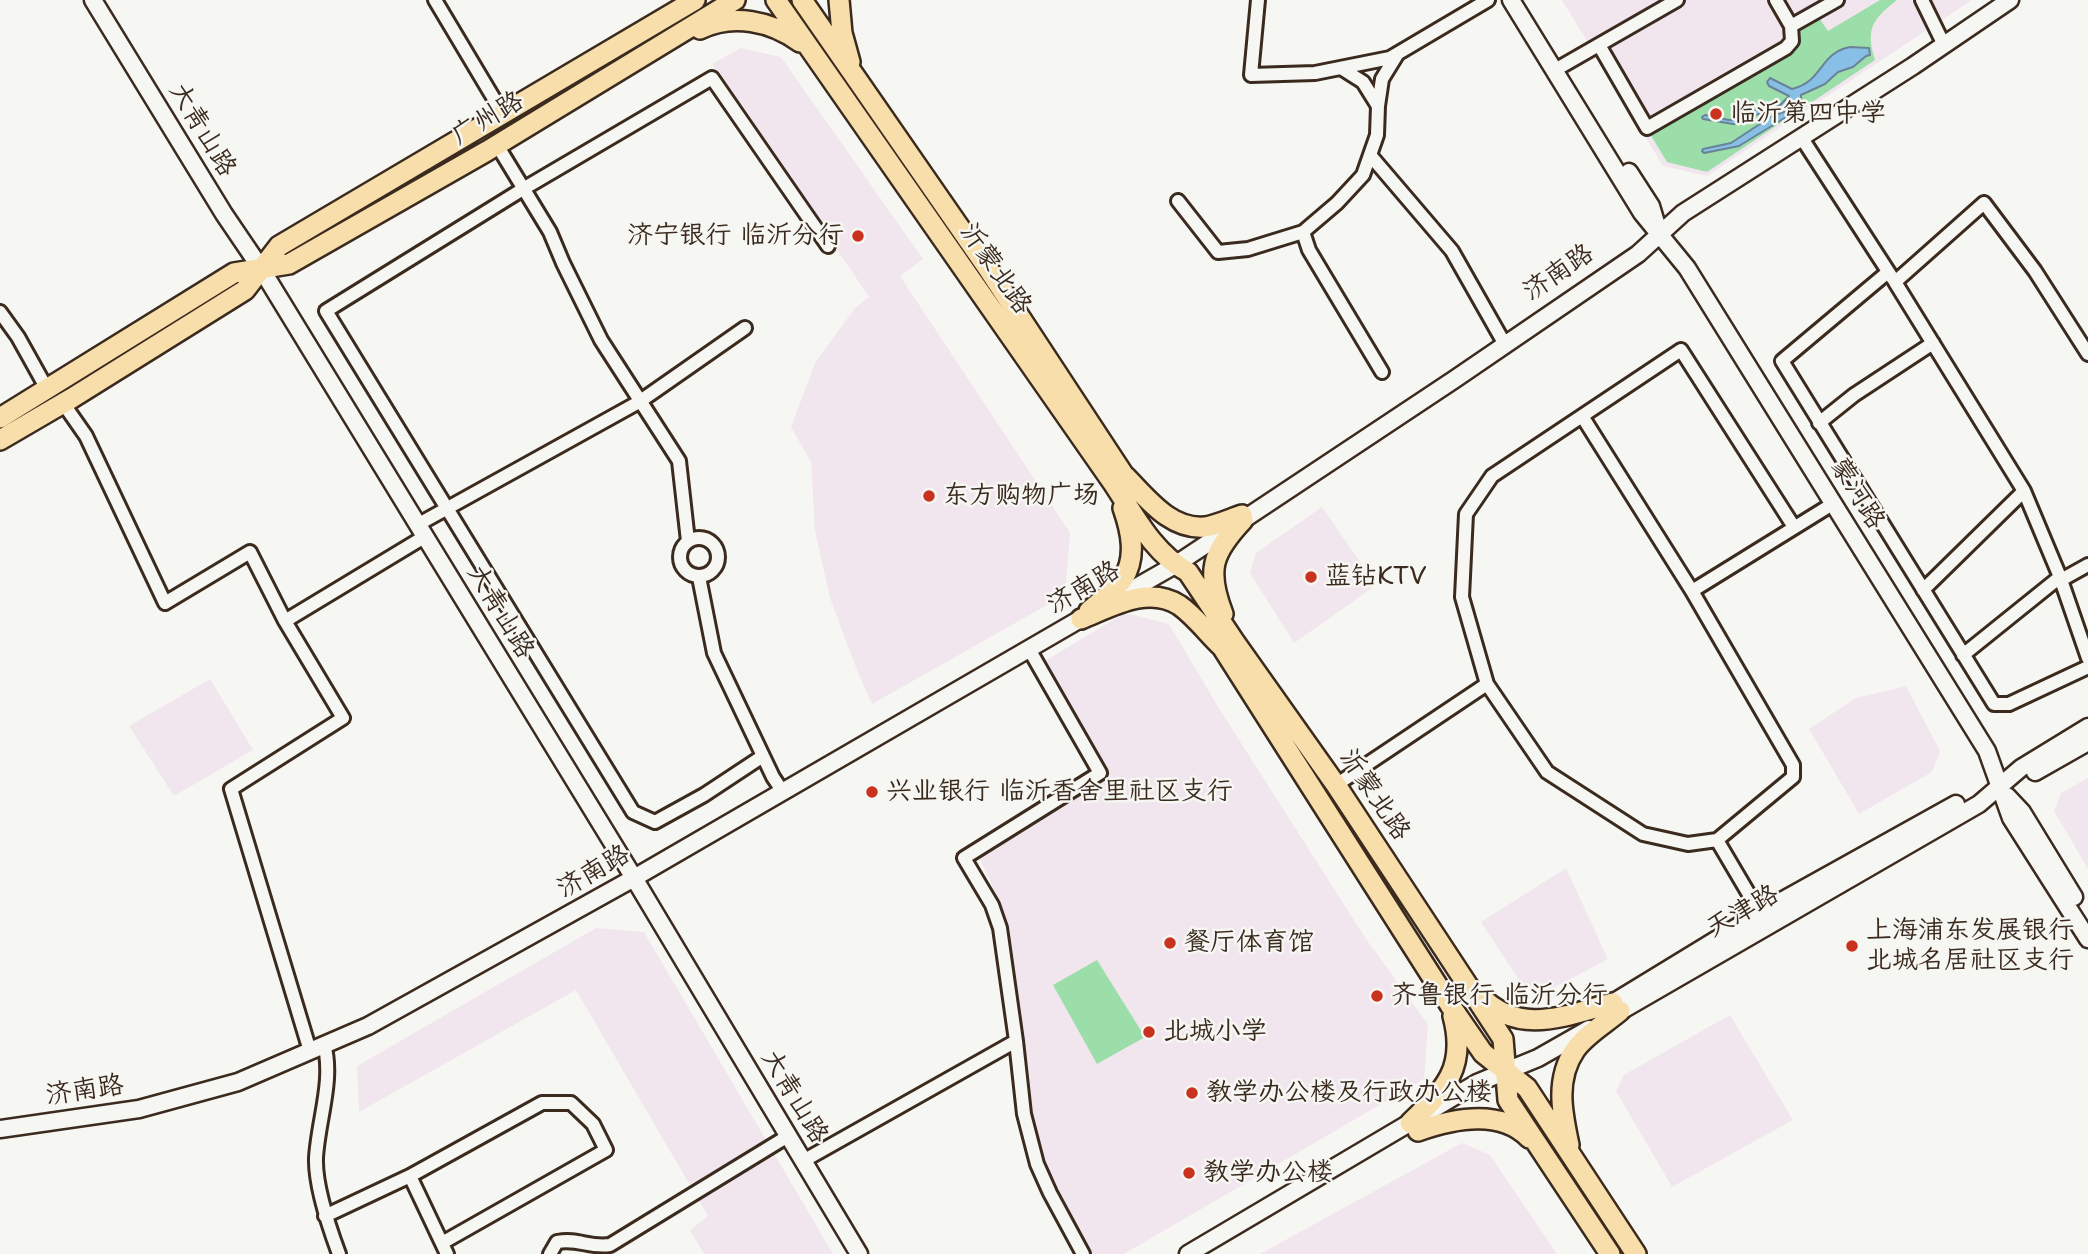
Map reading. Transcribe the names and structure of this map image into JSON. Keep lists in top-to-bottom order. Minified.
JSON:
{"streets":{"main road":["广州路","沂蒙北路"],"street":["大青山路","济南路","蒙河路","天津路"]},"crossings":[["广州路","大青山路"],["大青山路","济南路"],["沂蒙北路","济南路"],["沂蒙北路","天津路"],["济南路","蒙河路"],["蒙河路","天津路"]],"places":["临沂第四中学","济宁银行 临沂分行","东方购物广场","蓝钻KTV","兴业银行 临沂香舍里社区支行","餐厅体育馆","上海浦东发展银行 北城名居社区支行","齐鲁银行 临沂分行","北城小学","教学办公楼及行政办公楼","教学办公楼"]}
